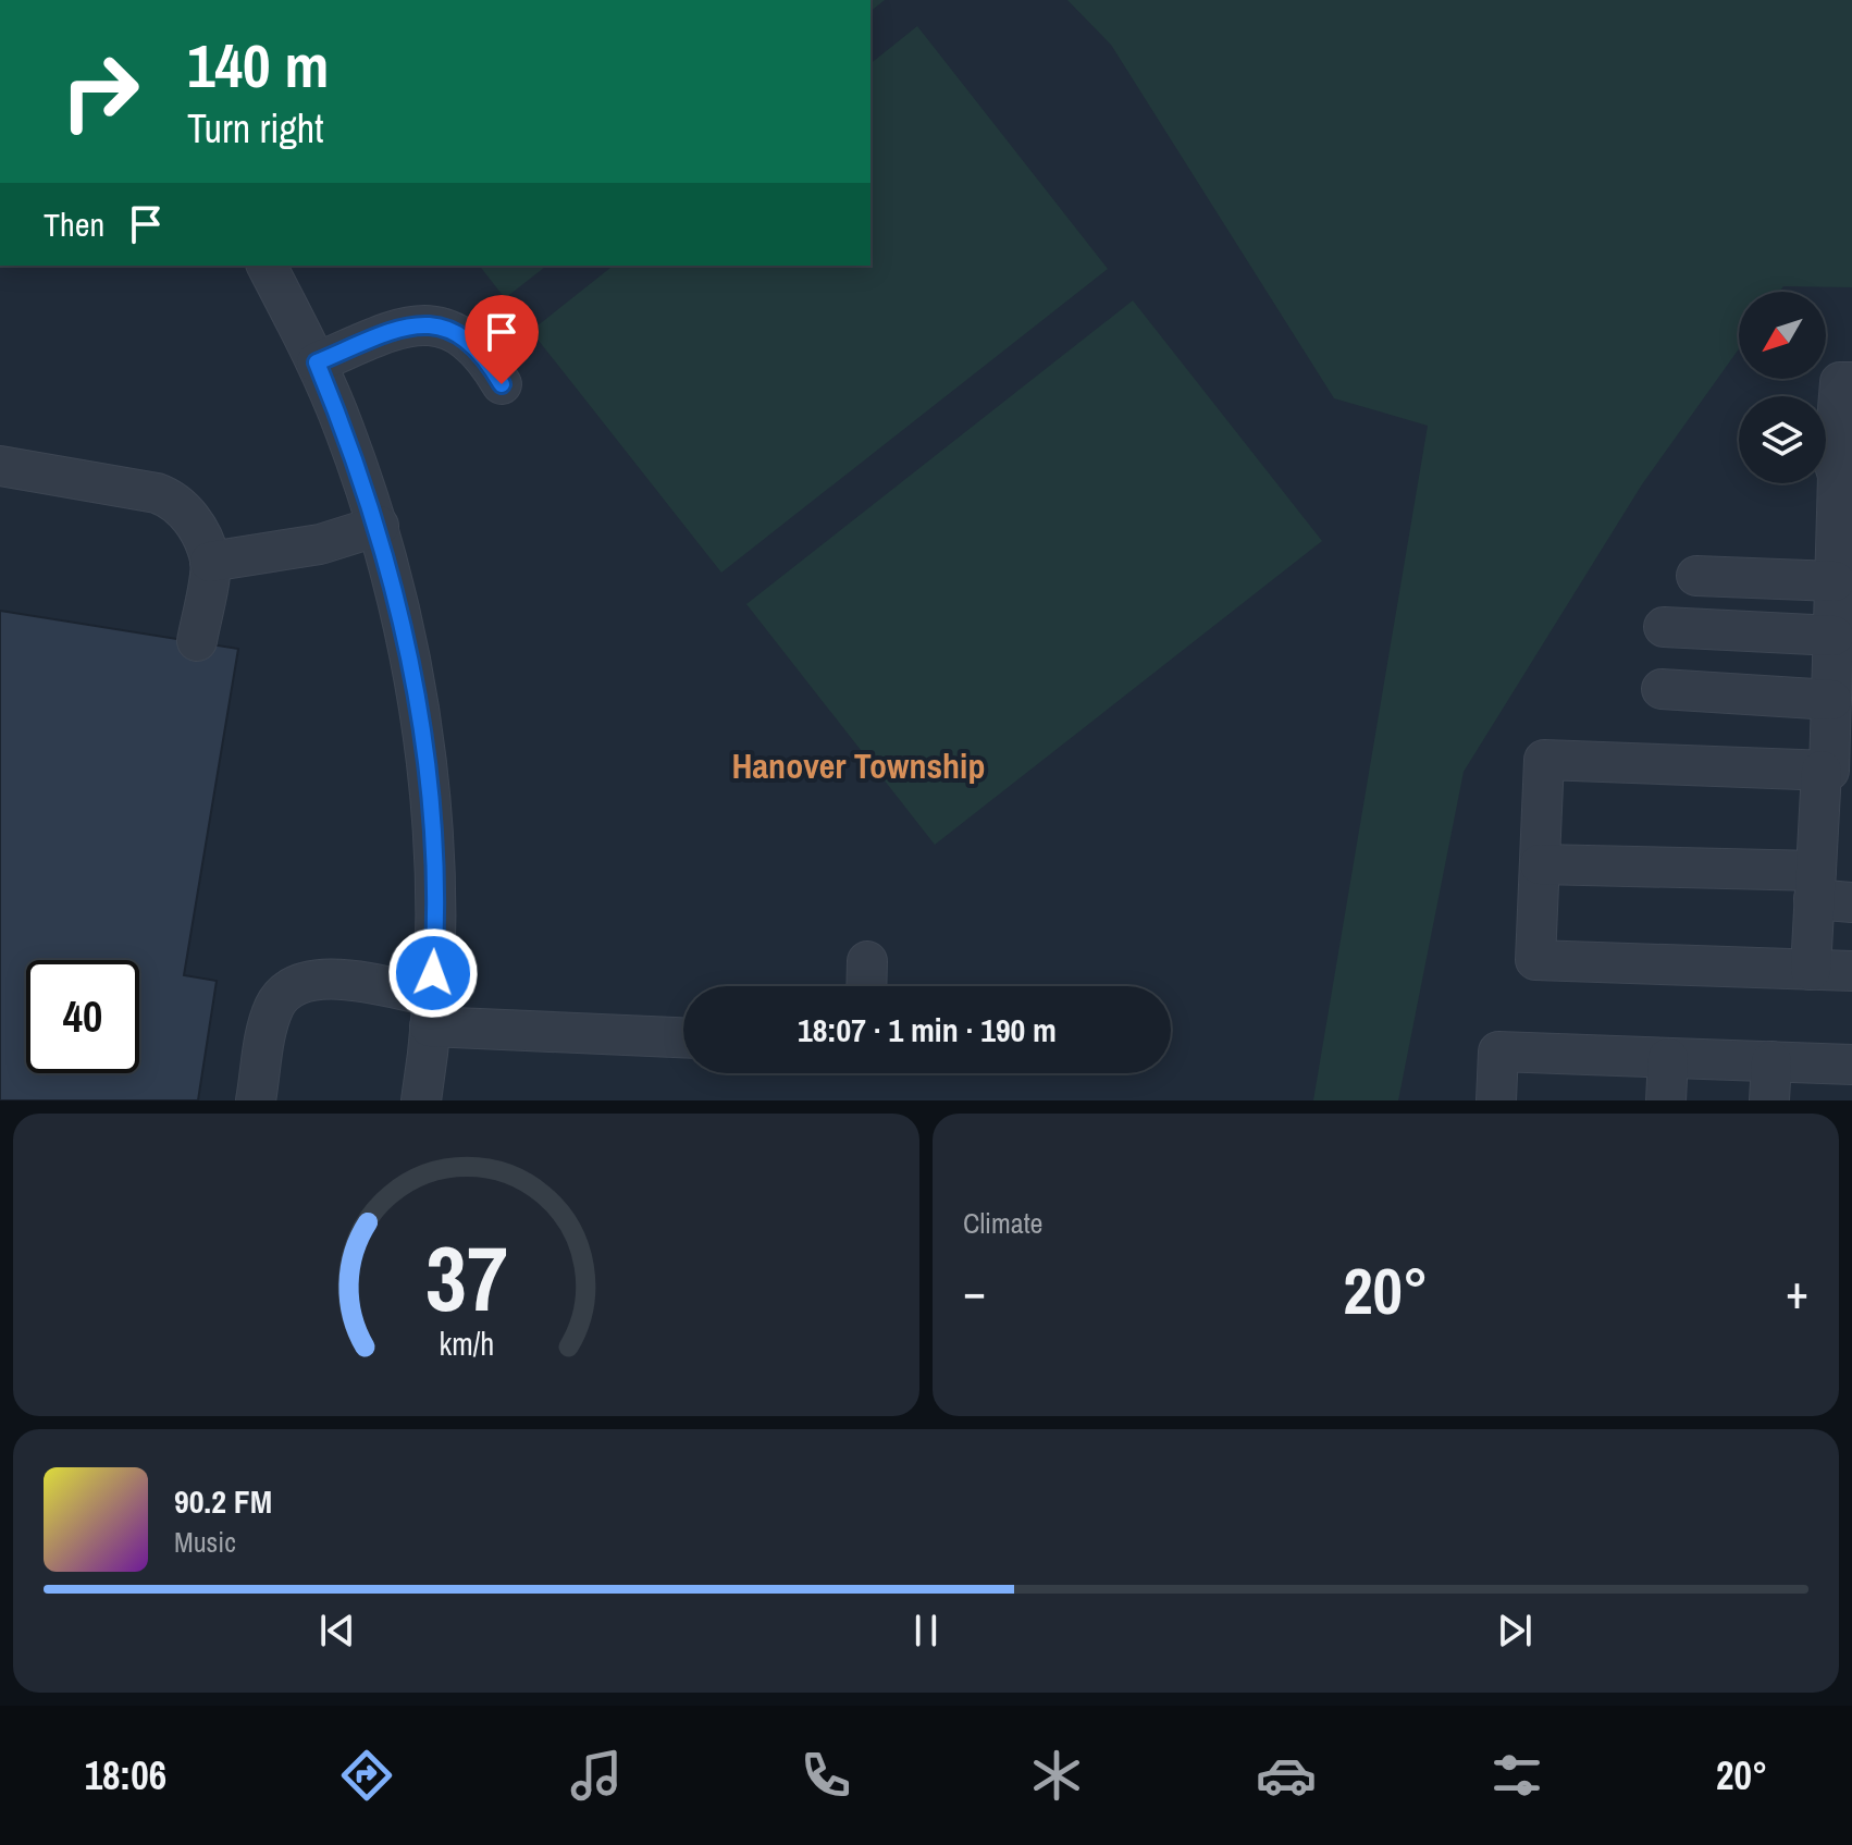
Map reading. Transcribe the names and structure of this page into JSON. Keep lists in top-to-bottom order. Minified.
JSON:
{"districts":["Hanover Township"],"north":"bottom left","page":{"turn":["140 m","Turn right"],"then":"Then","limit":"40","trip":"18:07 · 1 min · 190 m","tile":"Climate","heat":["−","20°","+"],"song":["90.2 FM","Music"],"tabs":["18:06","20°"],"gauge":["37","km/h"]}}
